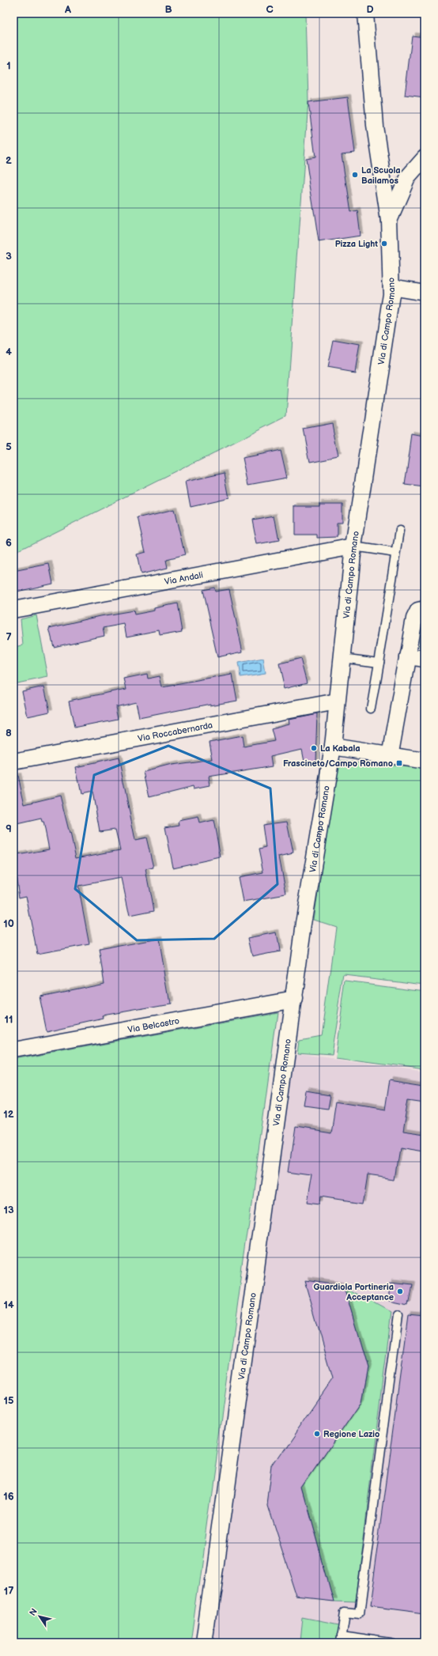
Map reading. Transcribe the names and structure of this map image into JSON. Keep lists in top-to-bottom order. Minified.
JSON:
{"streets":{"street":["Via di Campo Romano","Via Andali","Via Roccabernarda","Via Belcastro"]},"crossings":[["Via di Campo Romano","Via Andali"],["Via di Campo Romano","Via Roccabernarda"],["Via di Campo Romano","Via Belcastro"]],"places":{"other":["La Scuola Bailamos","Pizza Light","La Kabala","Guardiola Portineria Acceptance","Regione Lazio"],"transit":["Frascineto/Campo Romano"]},"north":"top left","grid":{"columns":["A","B","C","D"],"rows":["1","2","3","4","5","6","7","8","9","10","11","12","13","14","15","16","17"]}}
